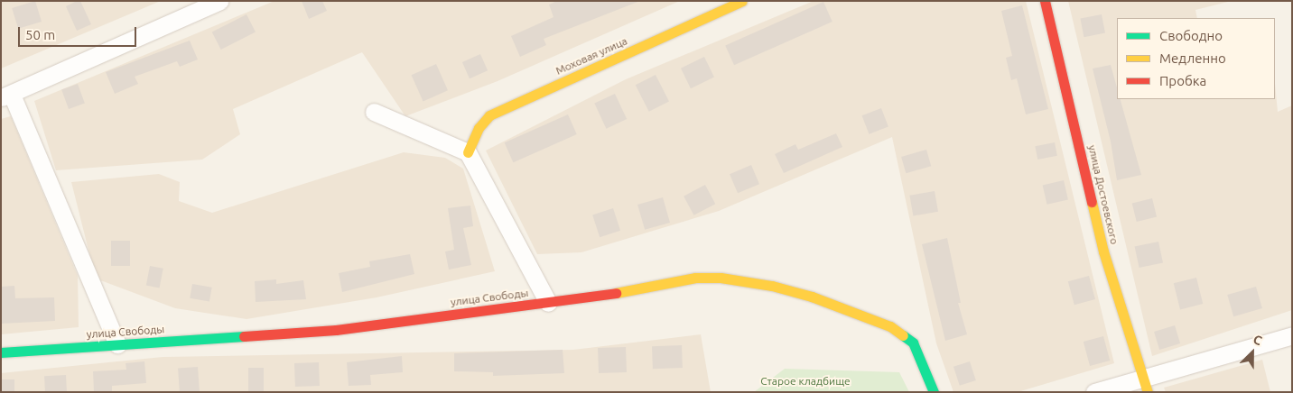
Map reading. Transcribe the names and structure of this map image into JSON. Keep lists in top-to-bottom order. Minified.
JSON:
{"streets":{"street":["Моховая улица","улица Достоевского","улица Свободы"]},"parks":["Старое кладбище"],"legend":["Свободно","Медленно","Пробка"],"scale_bar":"50 m","north":"top right"}
